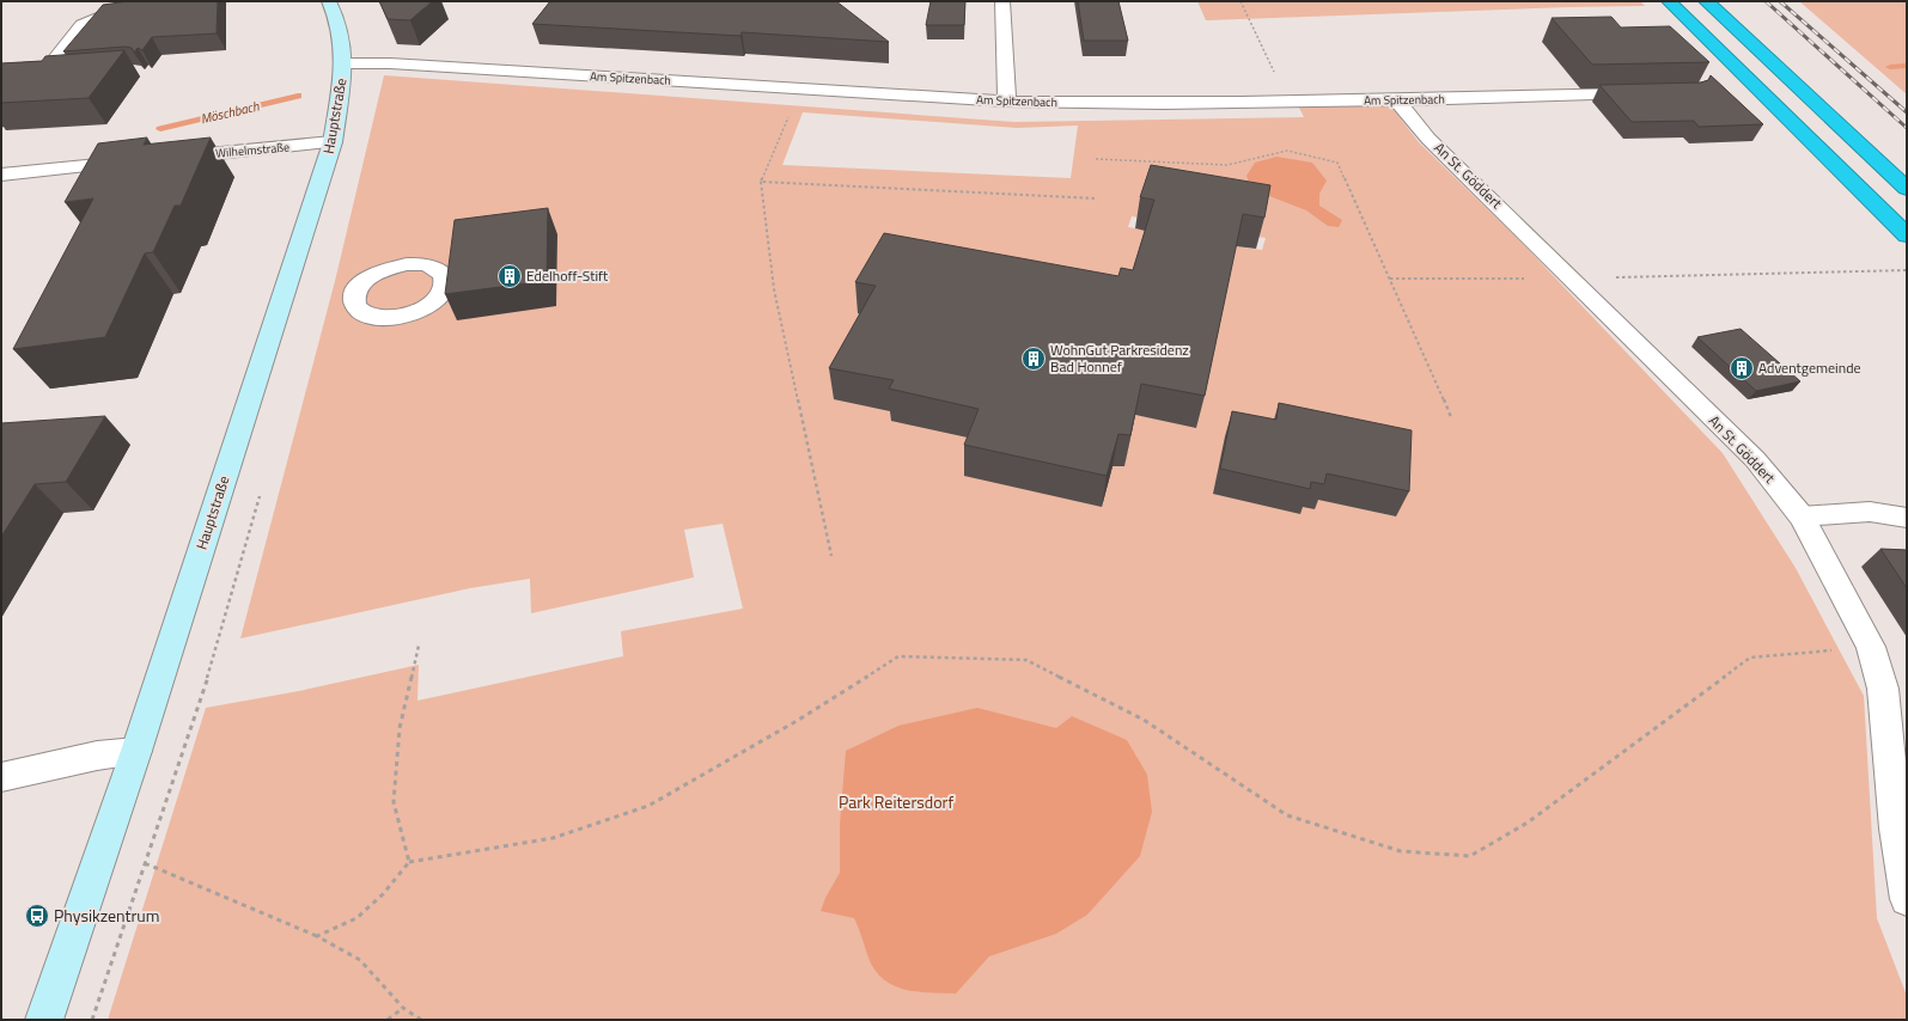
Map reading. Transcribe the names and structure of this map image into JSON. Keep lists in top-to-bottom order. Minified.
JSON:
{"streets":{"main road":["Hauptstraße"],"street":["Am Spitzenbach","Wilhelmstraße","An St. Göddert"]},"crossings":[["Am Spitzenbach","Hauptstraße"],["Am Spitzenbach","An St. Göddert"],["Hauptstraße","Wilhelmstraße"]],"water":["Möschbach"],"parks":["Park Reitersdorf"],"places":{"building":["Edelhoff-Stift","WohnGut Parkresidenz Bad Honnef","Adventgemeinde"],"bus stop":["Physikzentrum"]}}
